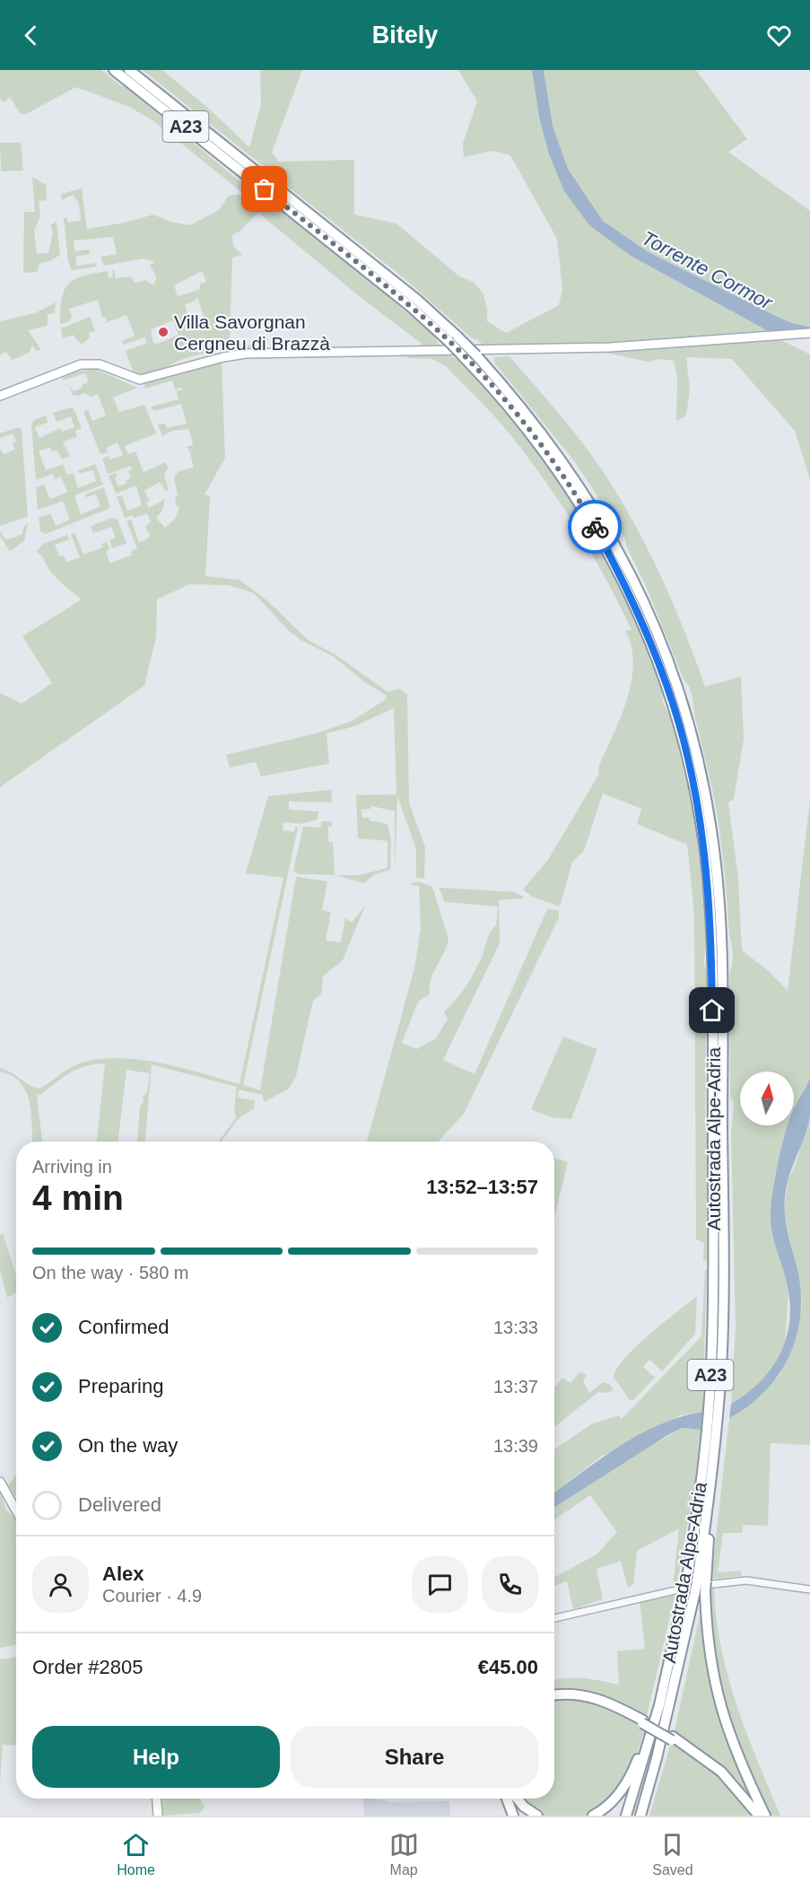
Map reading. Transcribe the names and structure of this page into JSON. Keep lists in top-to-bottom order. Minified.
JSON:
{"streets":{"highway":["A23","Autostrada Alpe-Adria"]},"water":["Torrente Cormor"],"places":["Villa Savorgnan Cergneu di Brazzà"],"north":"top","page":{"header":"Bitely","heading":["4 min","Arriving in","13:52–13:57"],"panel":["Alex","Courier · 4.9","Order #2805","€45.00"],"bar":"On the way · 580 m","list":[["Confirmed","13:33"],["Preparing","13:37"],["On the way","13:39"],"Delivered"],"buttons":["Help","Share"],"tabs":["Home","Map","Saved"]}}
